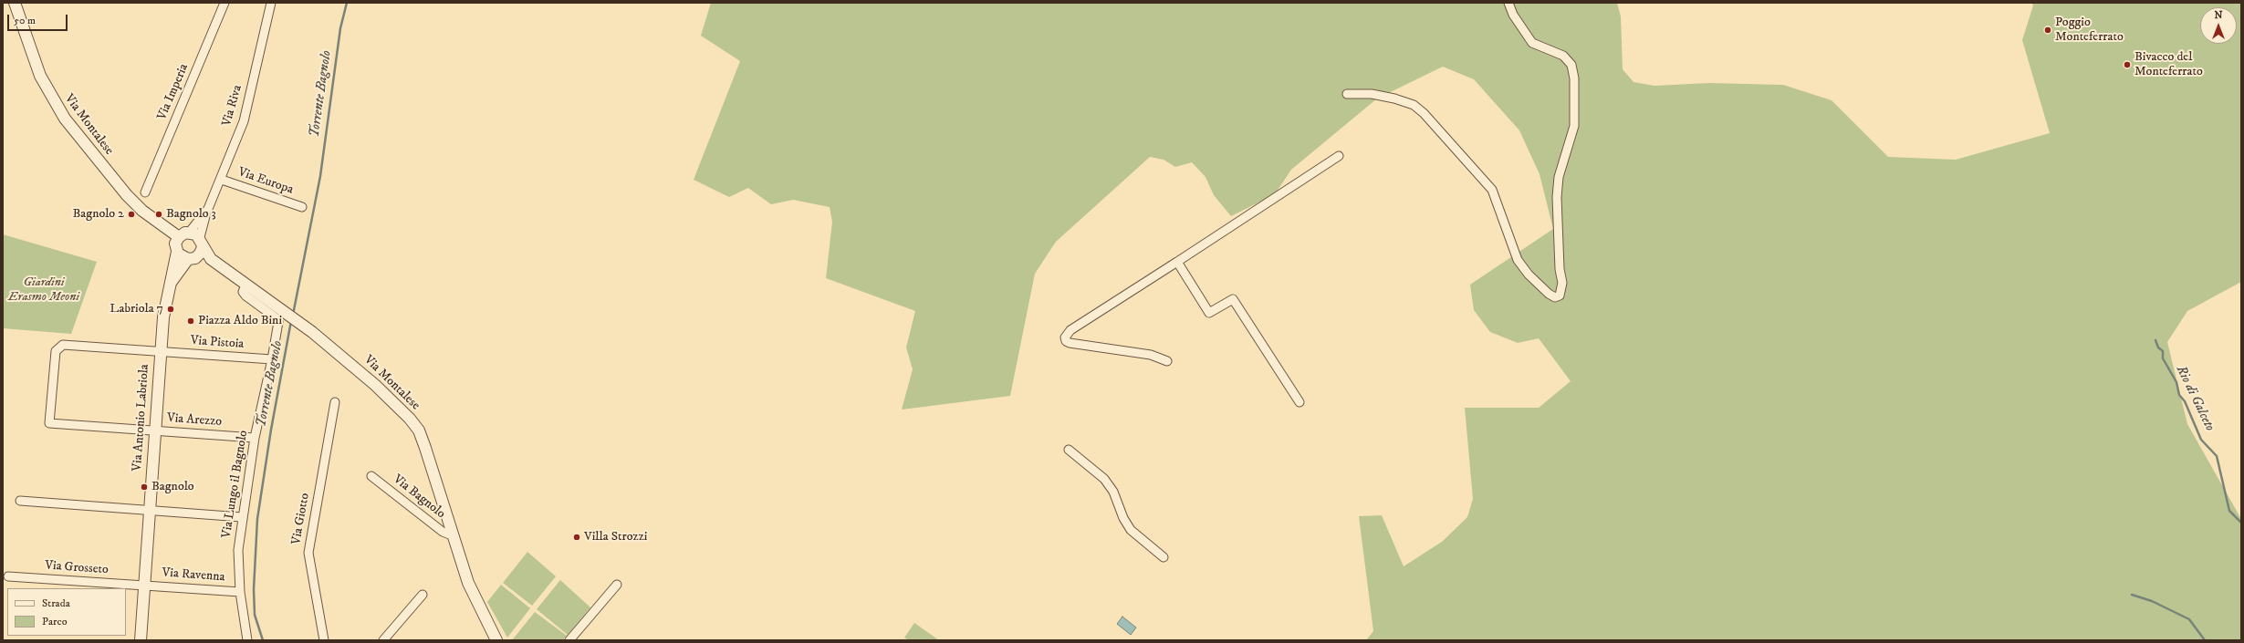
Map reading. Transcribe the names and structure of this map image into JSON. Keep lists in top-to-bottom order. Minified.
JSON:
{"streets":{"street":["Via Imperia","Via Riva","Via Montalese","Via Europa","Via Pistoia","Via Antonio Labriola","Via Arezzo","Via Lungo il Bagnolo","Via Bagnolo","Via Giotto","Via Grosseto","Via Ravenna"]},"crossings":[["Via Riva","Via Montalese"],["Via Riva","Via Europa"],["Via Riva","Via Antonio Labriola"],["Via Montalese","Via Antonio Labriola"],["Via Montalese","Via Lungo il Bagnolo"],["Via Montalese","Via Bagnolo"],["Via Pistoia","Via Antonio Labriola"],["Via Pistoia","Via Arezzo"],["Via Pistoia","Via Lungo il Bagnolo"],["Via Antonio Labriola","Via Arezzo"],["Via Antonio Labriola","Via Grosseto"],["Via Antonio Labriola","Via Ravenna"],["Via Arezzo","Via Lungo il Bagnolo"],["Via Lungo il Bagnolo","Via Ravenna"],["Via Grosseto","Via Ravenna"]],"water":["Torrente Bagnolo","Rio di Galceto"],"parks":["Giardini Erasmo Meoni"],"places":["Poggio Monteferrato","Bivacco del Monteferrato","Bagnolo 2","Bagnolo 3","Labriola 7","Piazza Aldo Bini","Bagnolo","Villa Strozzi"],"legend":["Strada","Parco"],"scale_bar":"50 m","north":"top"}
